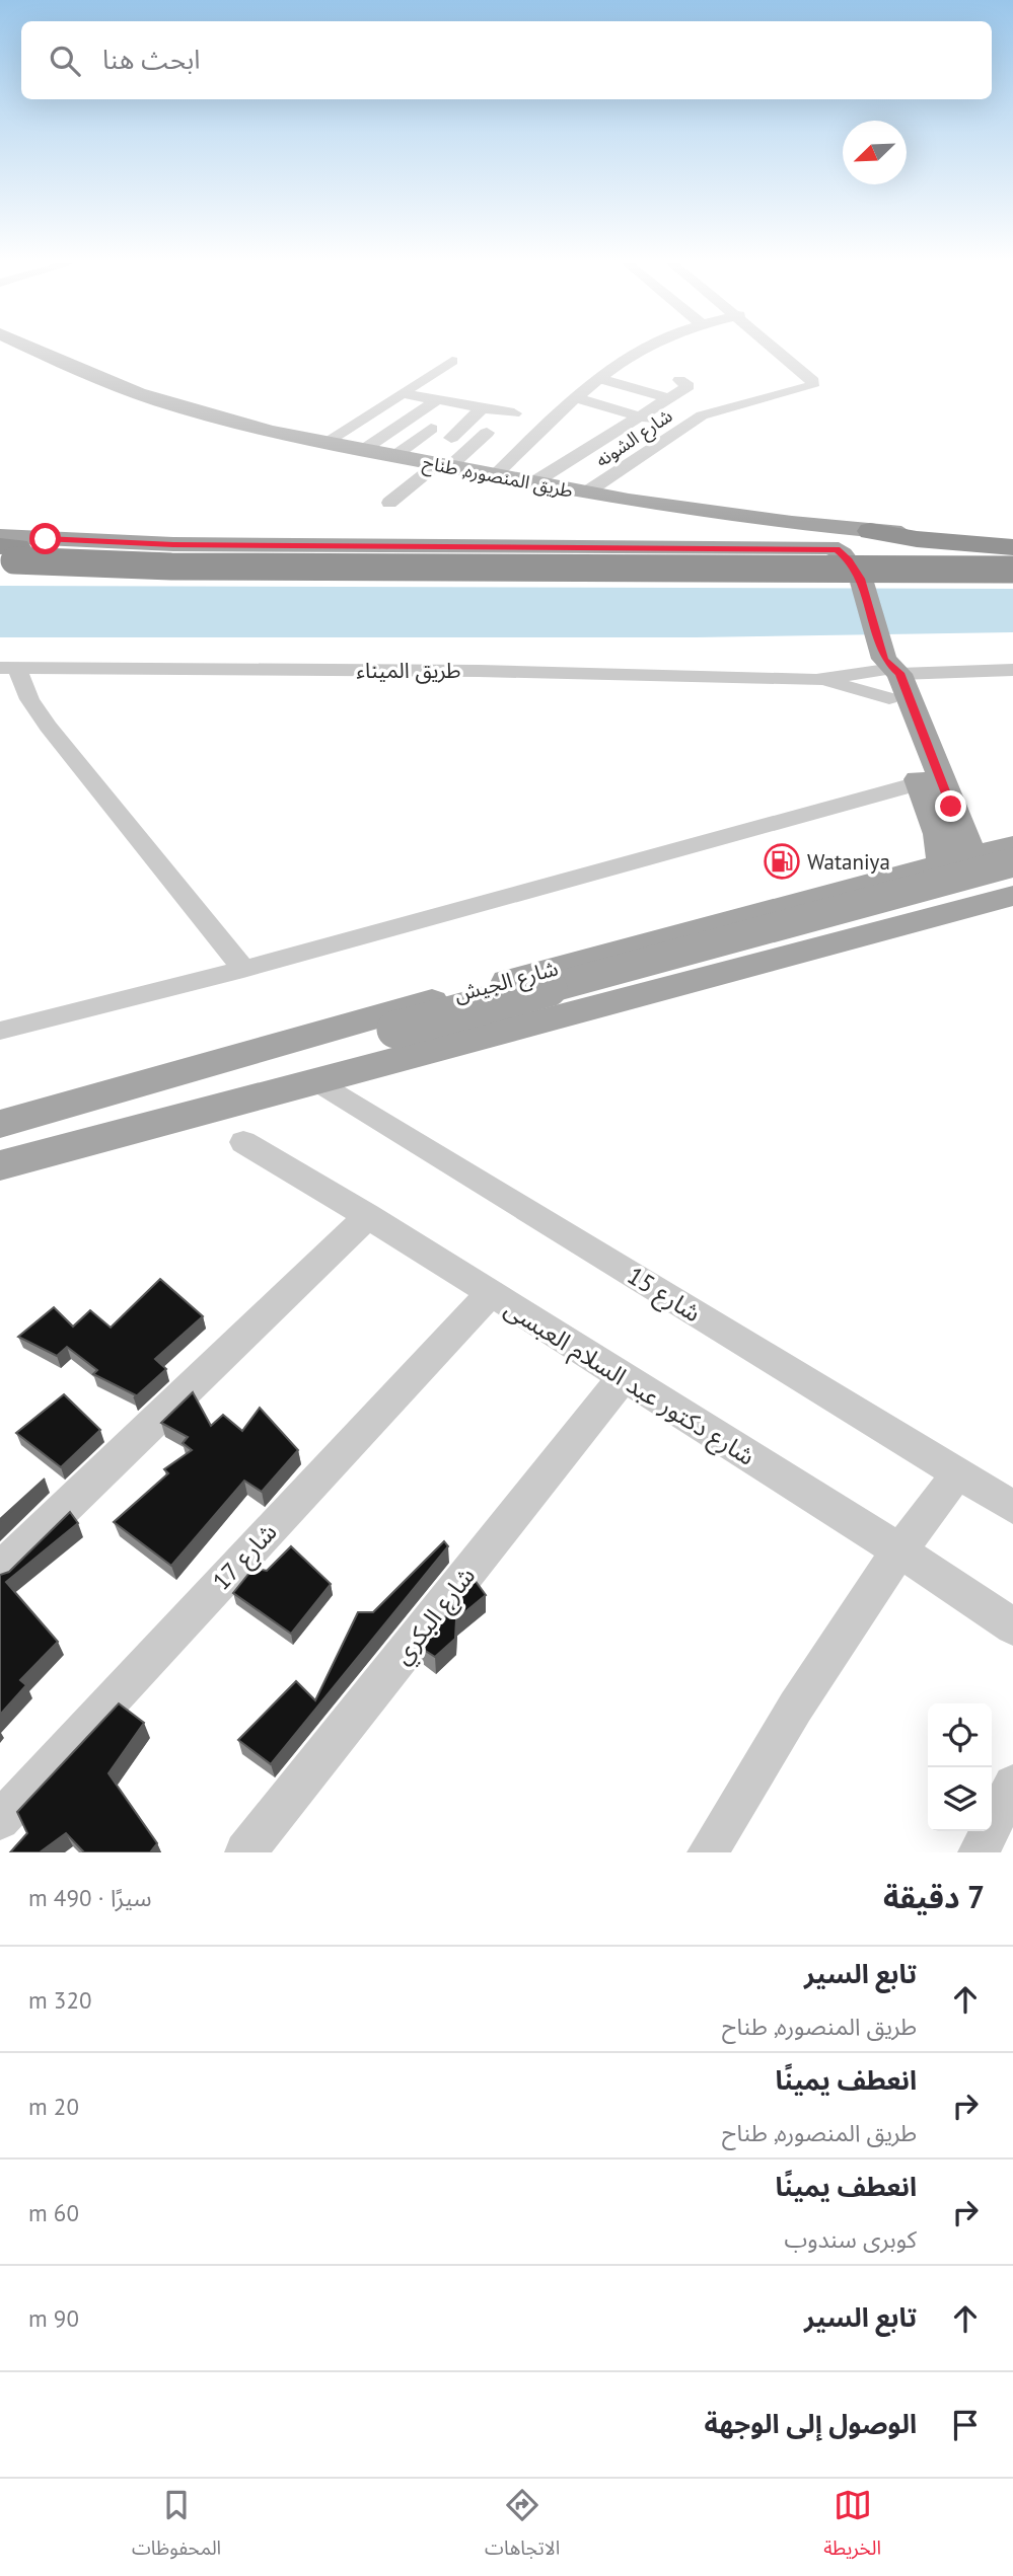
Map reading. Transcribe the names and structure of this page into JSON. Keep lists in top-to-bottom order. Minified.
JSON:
{"streets":{"main road":["طريق المنصوره, طناح","شارع الجيش"],"street":["شارع الشونه","طريق الميناء","شارع 15","شارع دكتور عبد السلام العبسى","شارع 17","شارع البكري"]},"crossings":[["شارع الشونه","طريق المنصوره, طناح"],["شارع دكتور عبد السلام العبسى","شارع 17"],["شارع دكتور عبد السلام العبسى","شارع البكري"]],"places":{"fuel station":["Wataniya"]},"north":"bottom left","page":{"search":"ابحث هنا","heading":["7 دقيقة","سيرًا · 490 m"],"list":[["تابع السير","طريق المنصوره, طناح","320 m"],["انعطف يمينًا","طريق المنصوره, طناح","20 m"],["انعطف يمينًا","كوبرى سندوب","60 m"],["تابع السير","90 m"],"الوصول إلى الوجهة"],"nav":["الخريطة","الاتجاهات","المحفوظات"]}}
